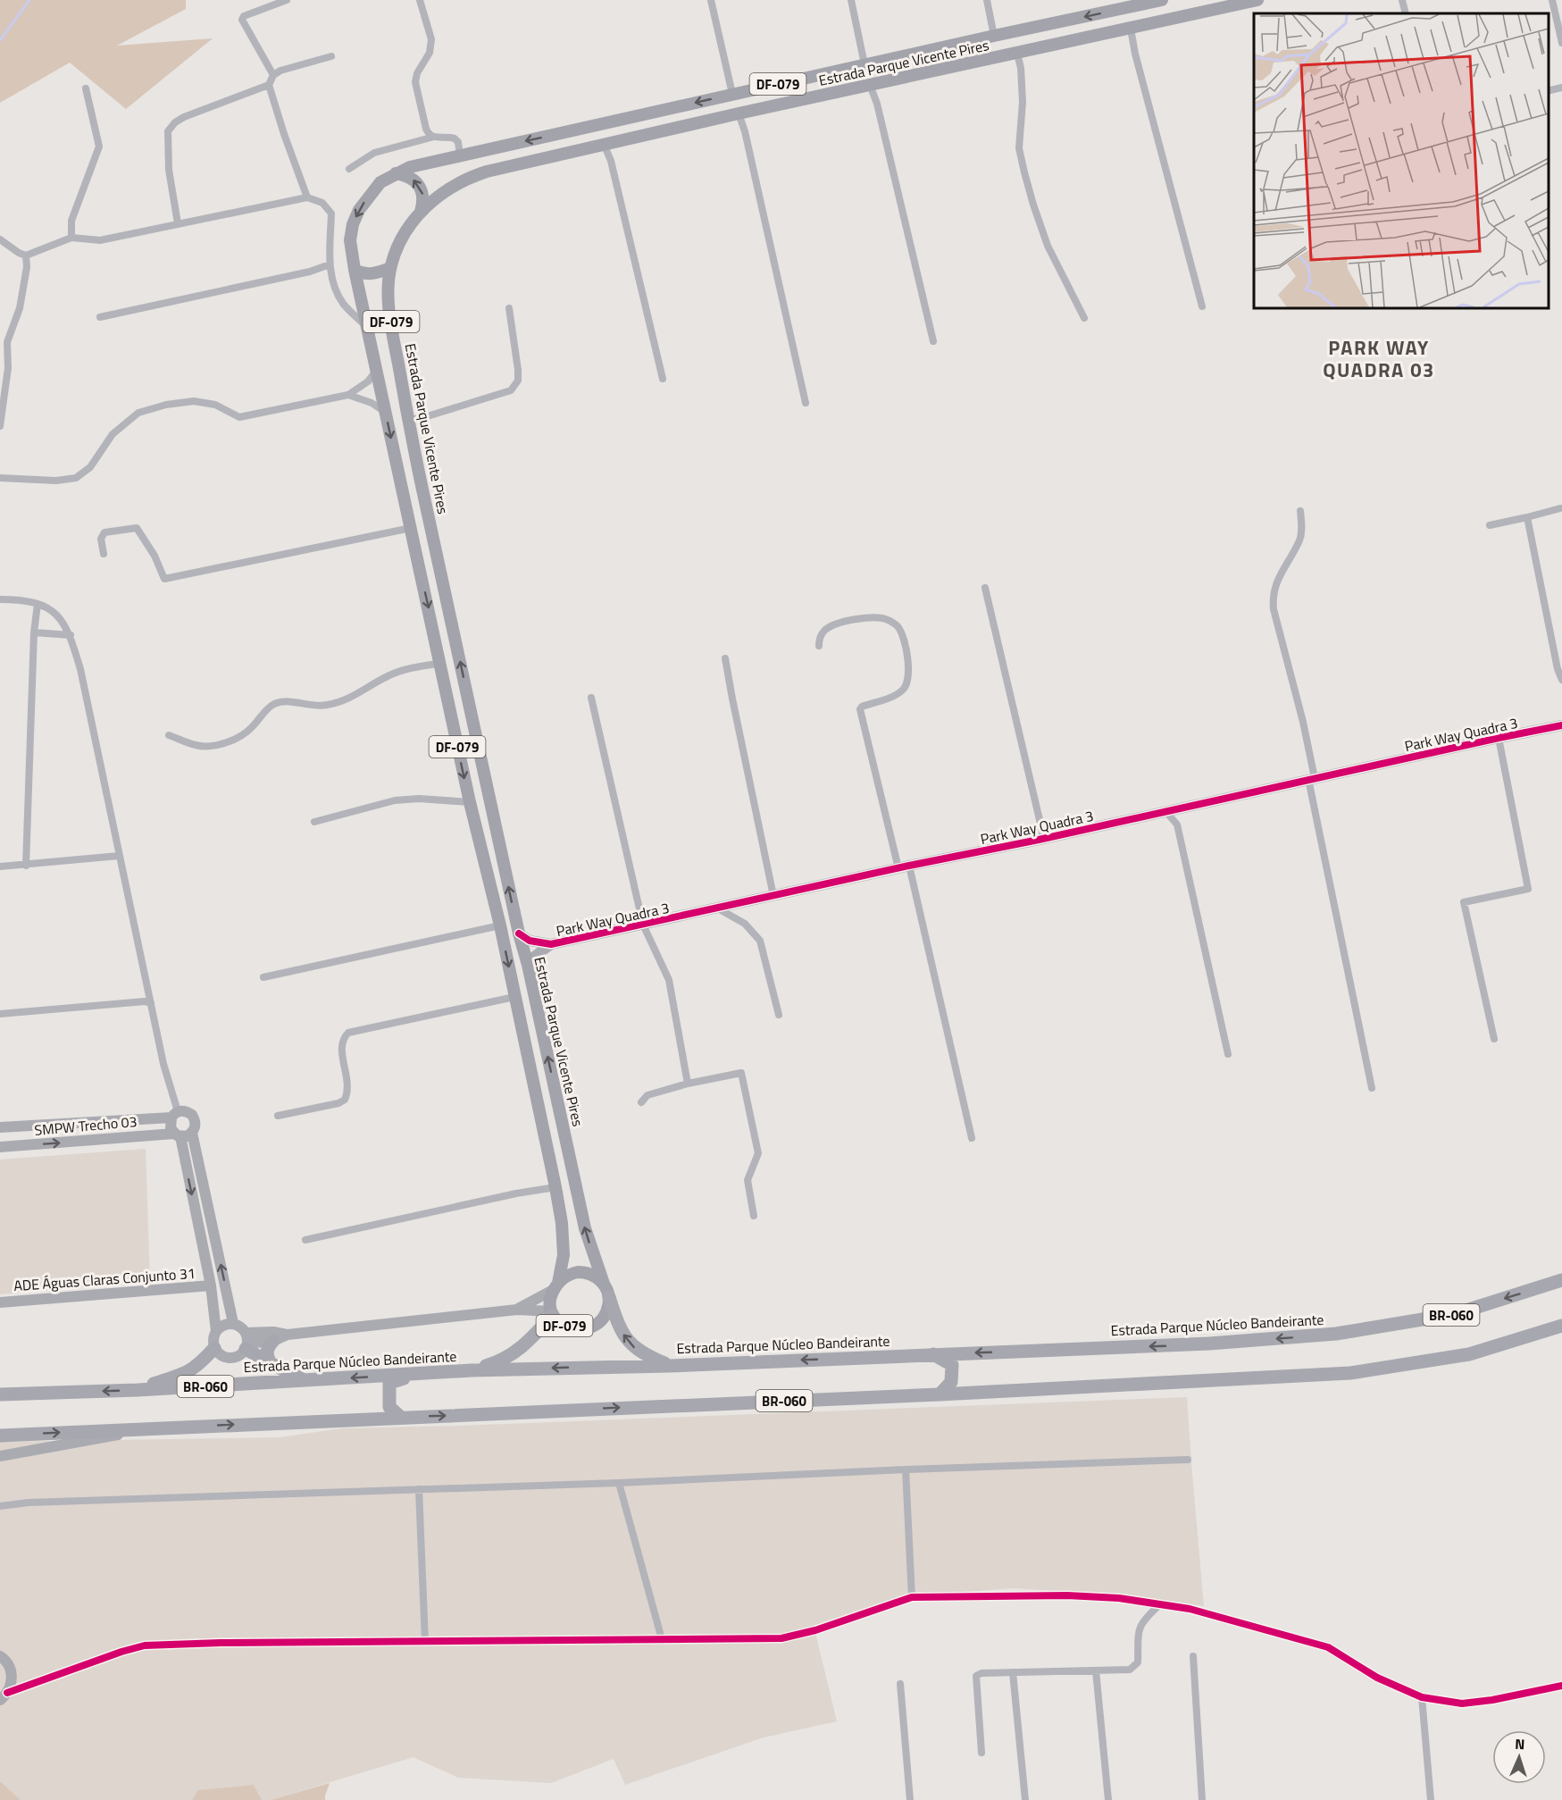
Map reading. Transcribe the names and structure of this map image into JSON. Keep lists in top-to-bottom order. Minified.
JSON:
{"streets":{"highway":["BR-060","Estrada Parque Núcleo Bandeirante"],"main road":["Estrada Parque Vicente Pires","DF-079"],"street":["Park Way Quadra 3","SMPW Trecho 03","ADE Águas Claras Conjunto 31"]},"crossings":[["Estrada Parque Vicente Pires","DF-079"],["Estrada Parque Vicente Pires","Park Way Quadra 3"]],"districts":["PARK WAY QUADRA 03"],"north":"top"}
